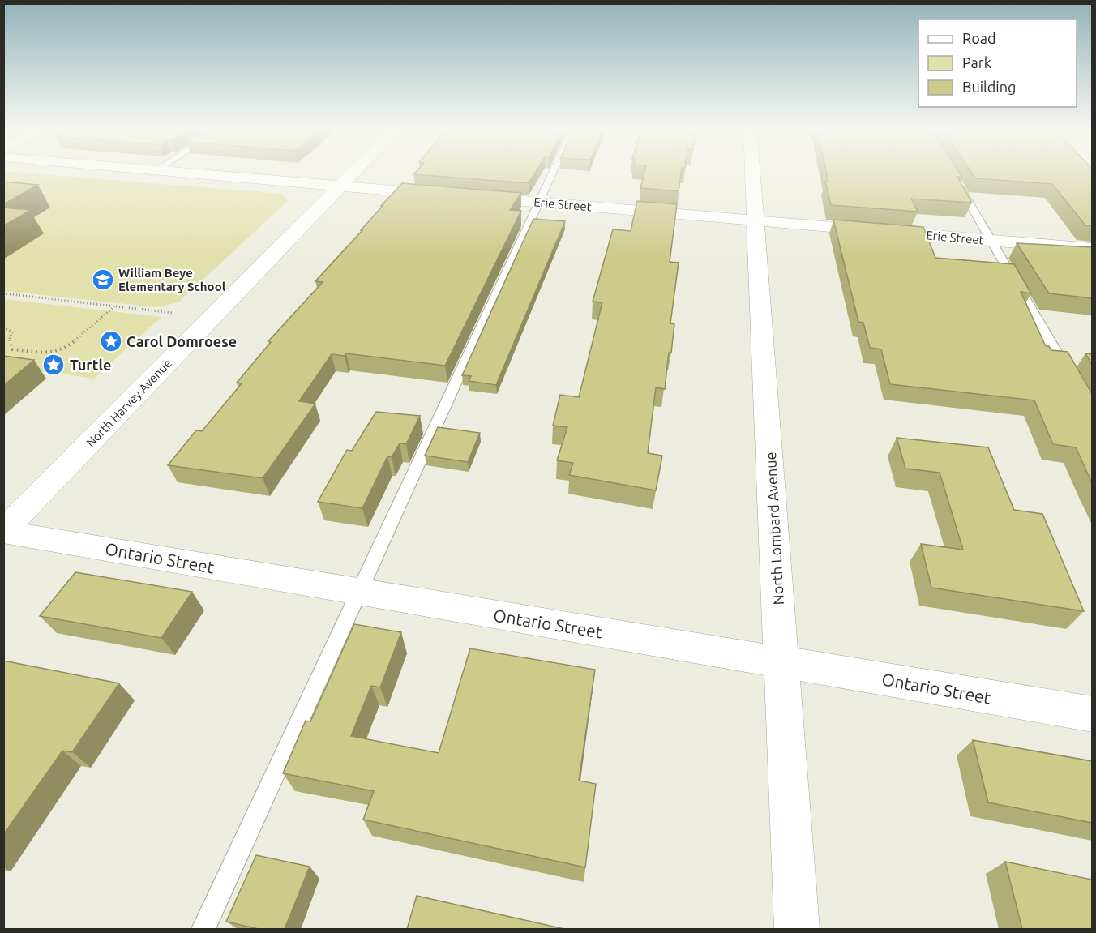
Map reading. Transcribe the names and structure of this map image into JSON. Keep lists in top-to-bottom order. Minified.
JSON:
{"streets":{"street":["Erie Street","North Harvey Avenue","North Lombard Avenue","Ontario Street"]},"crossings":[["Erie Street","North Lombard Avenue"],["North Harvey Avenue","Ontario Street"],["North Lombard Avenue","Ontario Street"]],"places":{"school or university":["William Beye Elementary School"],"place":["Carol Domroese","Turtle"]},"legend":["Road","Park","Building"]}
